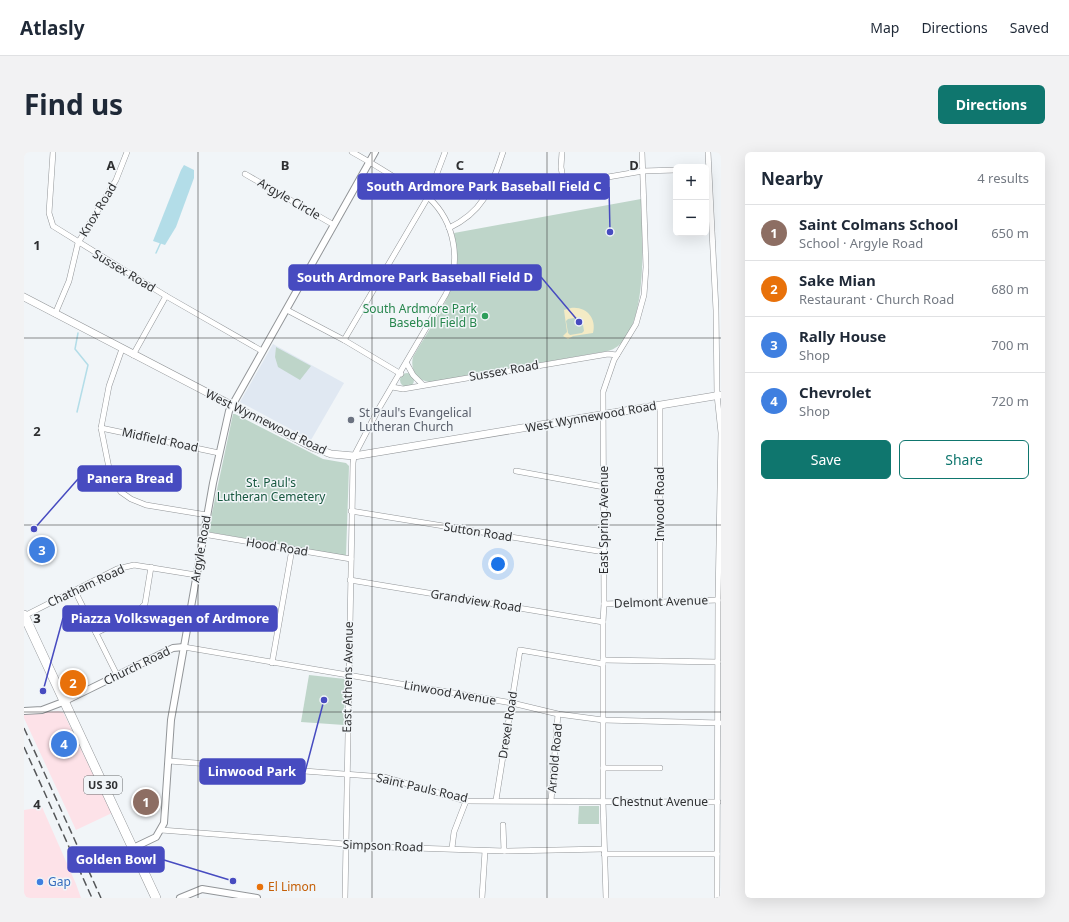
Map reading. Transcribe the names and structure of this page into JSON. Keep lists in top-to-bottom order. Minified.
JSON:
{"streets":{"highway":["US 30"],"main road":["West Wynnewood Road"],"street":["Argyle Circle","Knox Road","Sussex Road","Midfield Road","Inwood Road","East Spring Avenue","Sutton Road","Hood Road","Argyle Road","Chatham Road","Grandview Road","Delmont Avenue","Church Road","East Athens Avenue","Linwood Avenue","Drexel Road","Arnold Road","Saint Pauls Road","Chestnut Avenue","Simpson Road"]},"crossings":[["Argyle Circle","Argyle Road"],["Knox Road","Sussex Road"],["Knox Road","West Wynnewood Road"],["Sussex Road","East Spring Avenue"],["Sussex Road","Argyle Road"],["West Wynnewood Road","Inwood Road"],["West Wynnewood Road","East Spring Avenue"],["West Wynnewood Road","Argyle Road"],["West Wynnewood Road","East Athens Avenue"],["Midfield Road","Argyle Road"],["Inwood Road","Delmont Avenue"],["East Spring Avenue","Sutton Road"],["East Spring Avenue","Grandview Road"],["East Spring Avenue","Delmont Avenue"],["East Spring Avenue","Linwood Avenue"],["East Spring Avenue","Drexel Road"],["East Spring Avenue","Saint Pauls Road"],["East Spring Avenue","Chestnut Avenue"],["East Spring Avenue","Simpson Road"],["Sutton Road","East Athens Avenue"],["Hood Road","Argyle Road"],["Hood Road","East Athens Avenue"],["Argyle Road","Chatham Road"],["Argyle Road","Church Road"],["Argyle Road","Linwood Avenue"],["Argyle Road","Saint Pauls Road"],["Argyle Road","Simpson Road"],["Chatham Road","US 30"],["Grandview Road","East Athens Avenue"],["Church Road","Linwood Avenue"],["Church Road","US 30"],["East Athens Avenue","Linwood Avenue"],["East Athens Avenue","Saint Pauls Road"],["East Athens Avenue","Simpson Road"],["Linwood Avenue","Drexel Road"],["Linwood Avenue","Arnold Road"],["Drexel Road","Saint Pauls Road"],["Arnold Road","Saint Pauls Road"],["Saint Pauls Road","Chestnut Avenue"]],"parks":["St. Paul's Lutheran Cemetery"],"places":["South Ardmore Park Baseball Field C","South Ardmore Park Baseball Field B","South Ardmore Park Baseball Field D","St Paul's Evangelical Lutheran Church","Panera Bread","Piazza Volkswagen of Ardmore","Linwood Park","Golden Bowl","Gap","El Limon"],"page":{"header":"Atlasly","nav":["Map","Directions","Saved"],"title":"Find us","buttons":["Directions",["Save","Share"]],"heading":["Nearby","4 results"],"map_buttons":["+","−"],"list":[{"mark":"1","name":"Saint Colmans School","note":"School · Argyle Road","value":"650 m"},{"mark":"2","name":"Sake Mian","note":"Restaurant · Church Road","value":"680 m"},{"mark":"3","name":"Rally House","note":"Shop","value":"700 m"},{"mark":"4","name":"Chevrolet","note":"Shop","value":"720 m"}],"pins":["3","2","4","1"]},"grid":{"columns":["A","B","C","D"],"rows":["1","2","3","4"]}}
